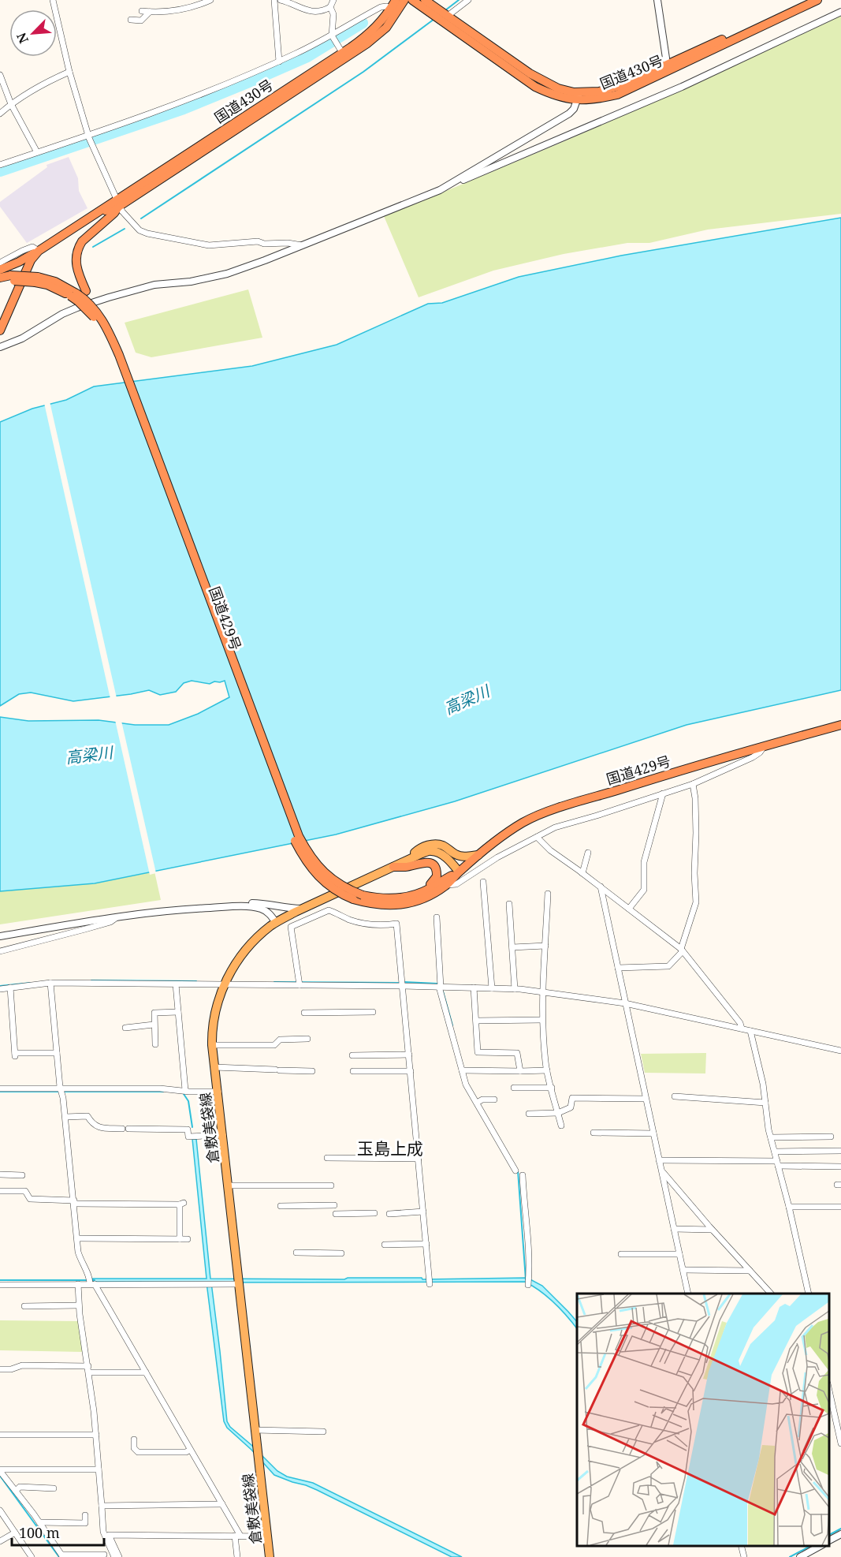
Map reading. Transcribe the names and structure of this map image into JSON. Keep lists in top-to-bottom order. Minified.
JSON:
{"streets":{"highway":["国道430号","国道429号"],"main road":["倉敷美袋線"]},"crossings":[["国道430号","国道429号"],["国道429号","倉敷美袋線"]],"districts":["玉島上成"],"water":["高梁川"],"scale_bar":"100 m","north":"bottom left"}
